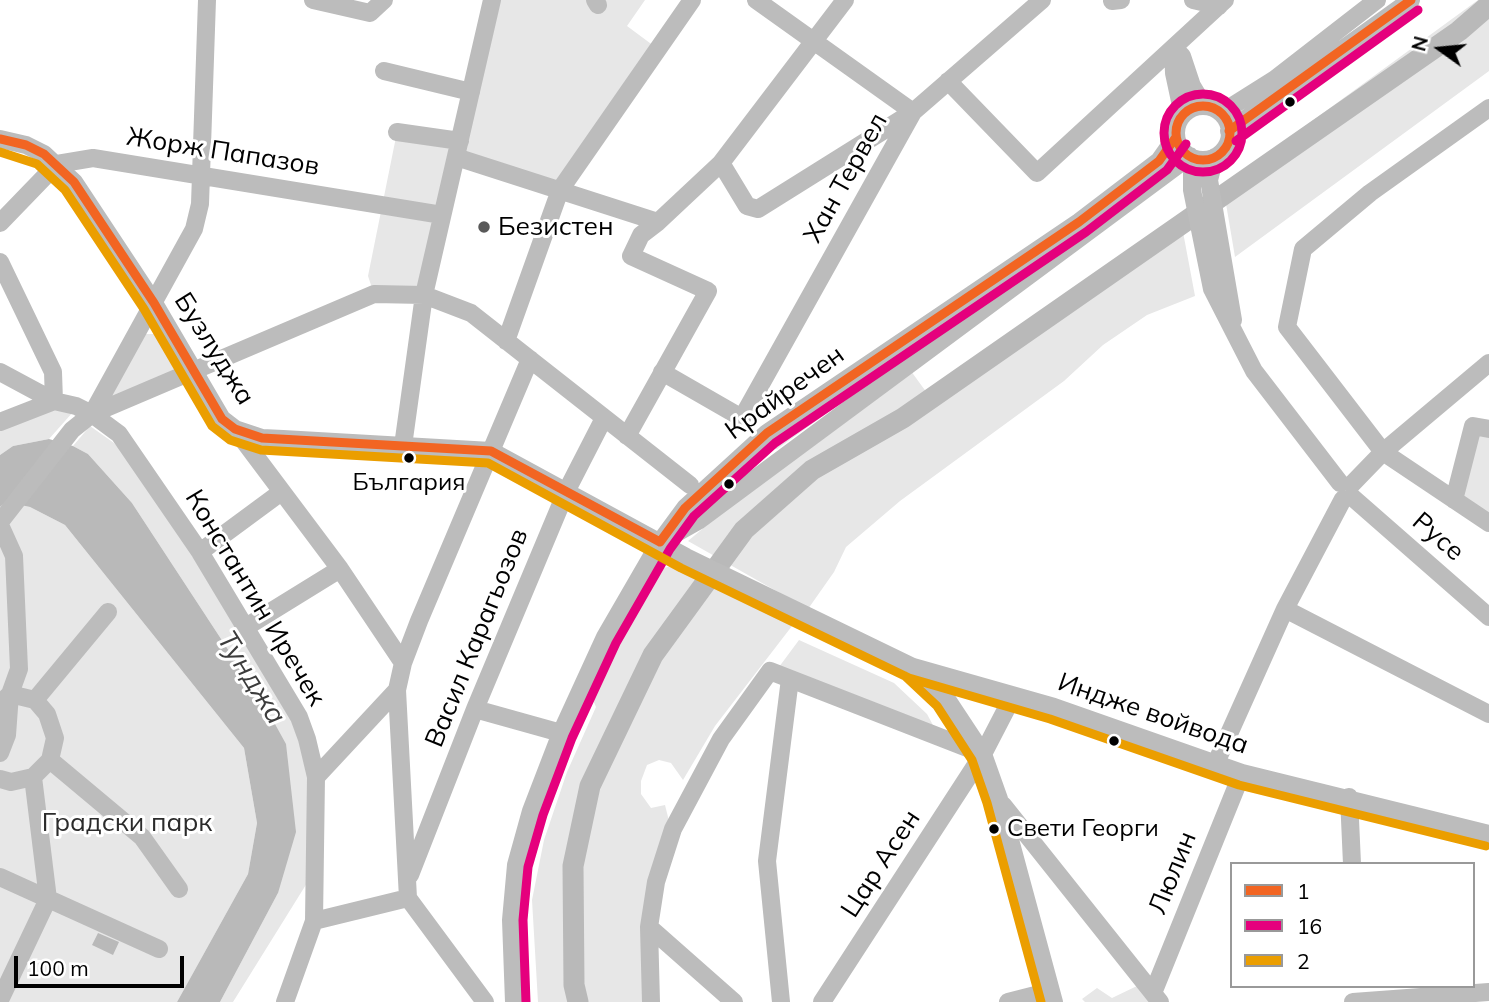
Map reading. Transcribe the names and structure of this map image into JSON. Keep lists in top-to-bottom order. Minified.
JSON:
{"streets":{"street":["Жорж Папазов","Хан Тервел","Бузлуджа","Крайречен","Русе","Константин Иречек","Васил Карагьозов","Индже войвода","Цар Асен","Люлин"]},"crossings":[["Жорж Папазов","Бузлуджа"],["Крайречен","Индже войвода"],["Васил Карагьозов","Индже войвода"],["Индже войвода","Цар Асен"],["Индже войвода","Люлин"]],"water":["Тунджа"],"parks":["Градски парк"],"places":["Безистен","България","Свети Георги"],"lines":["transit line 1","transit line 16","transit line 2"],"legend":["1","16","2"],"scale_bar":"100 m","north":"left"}
